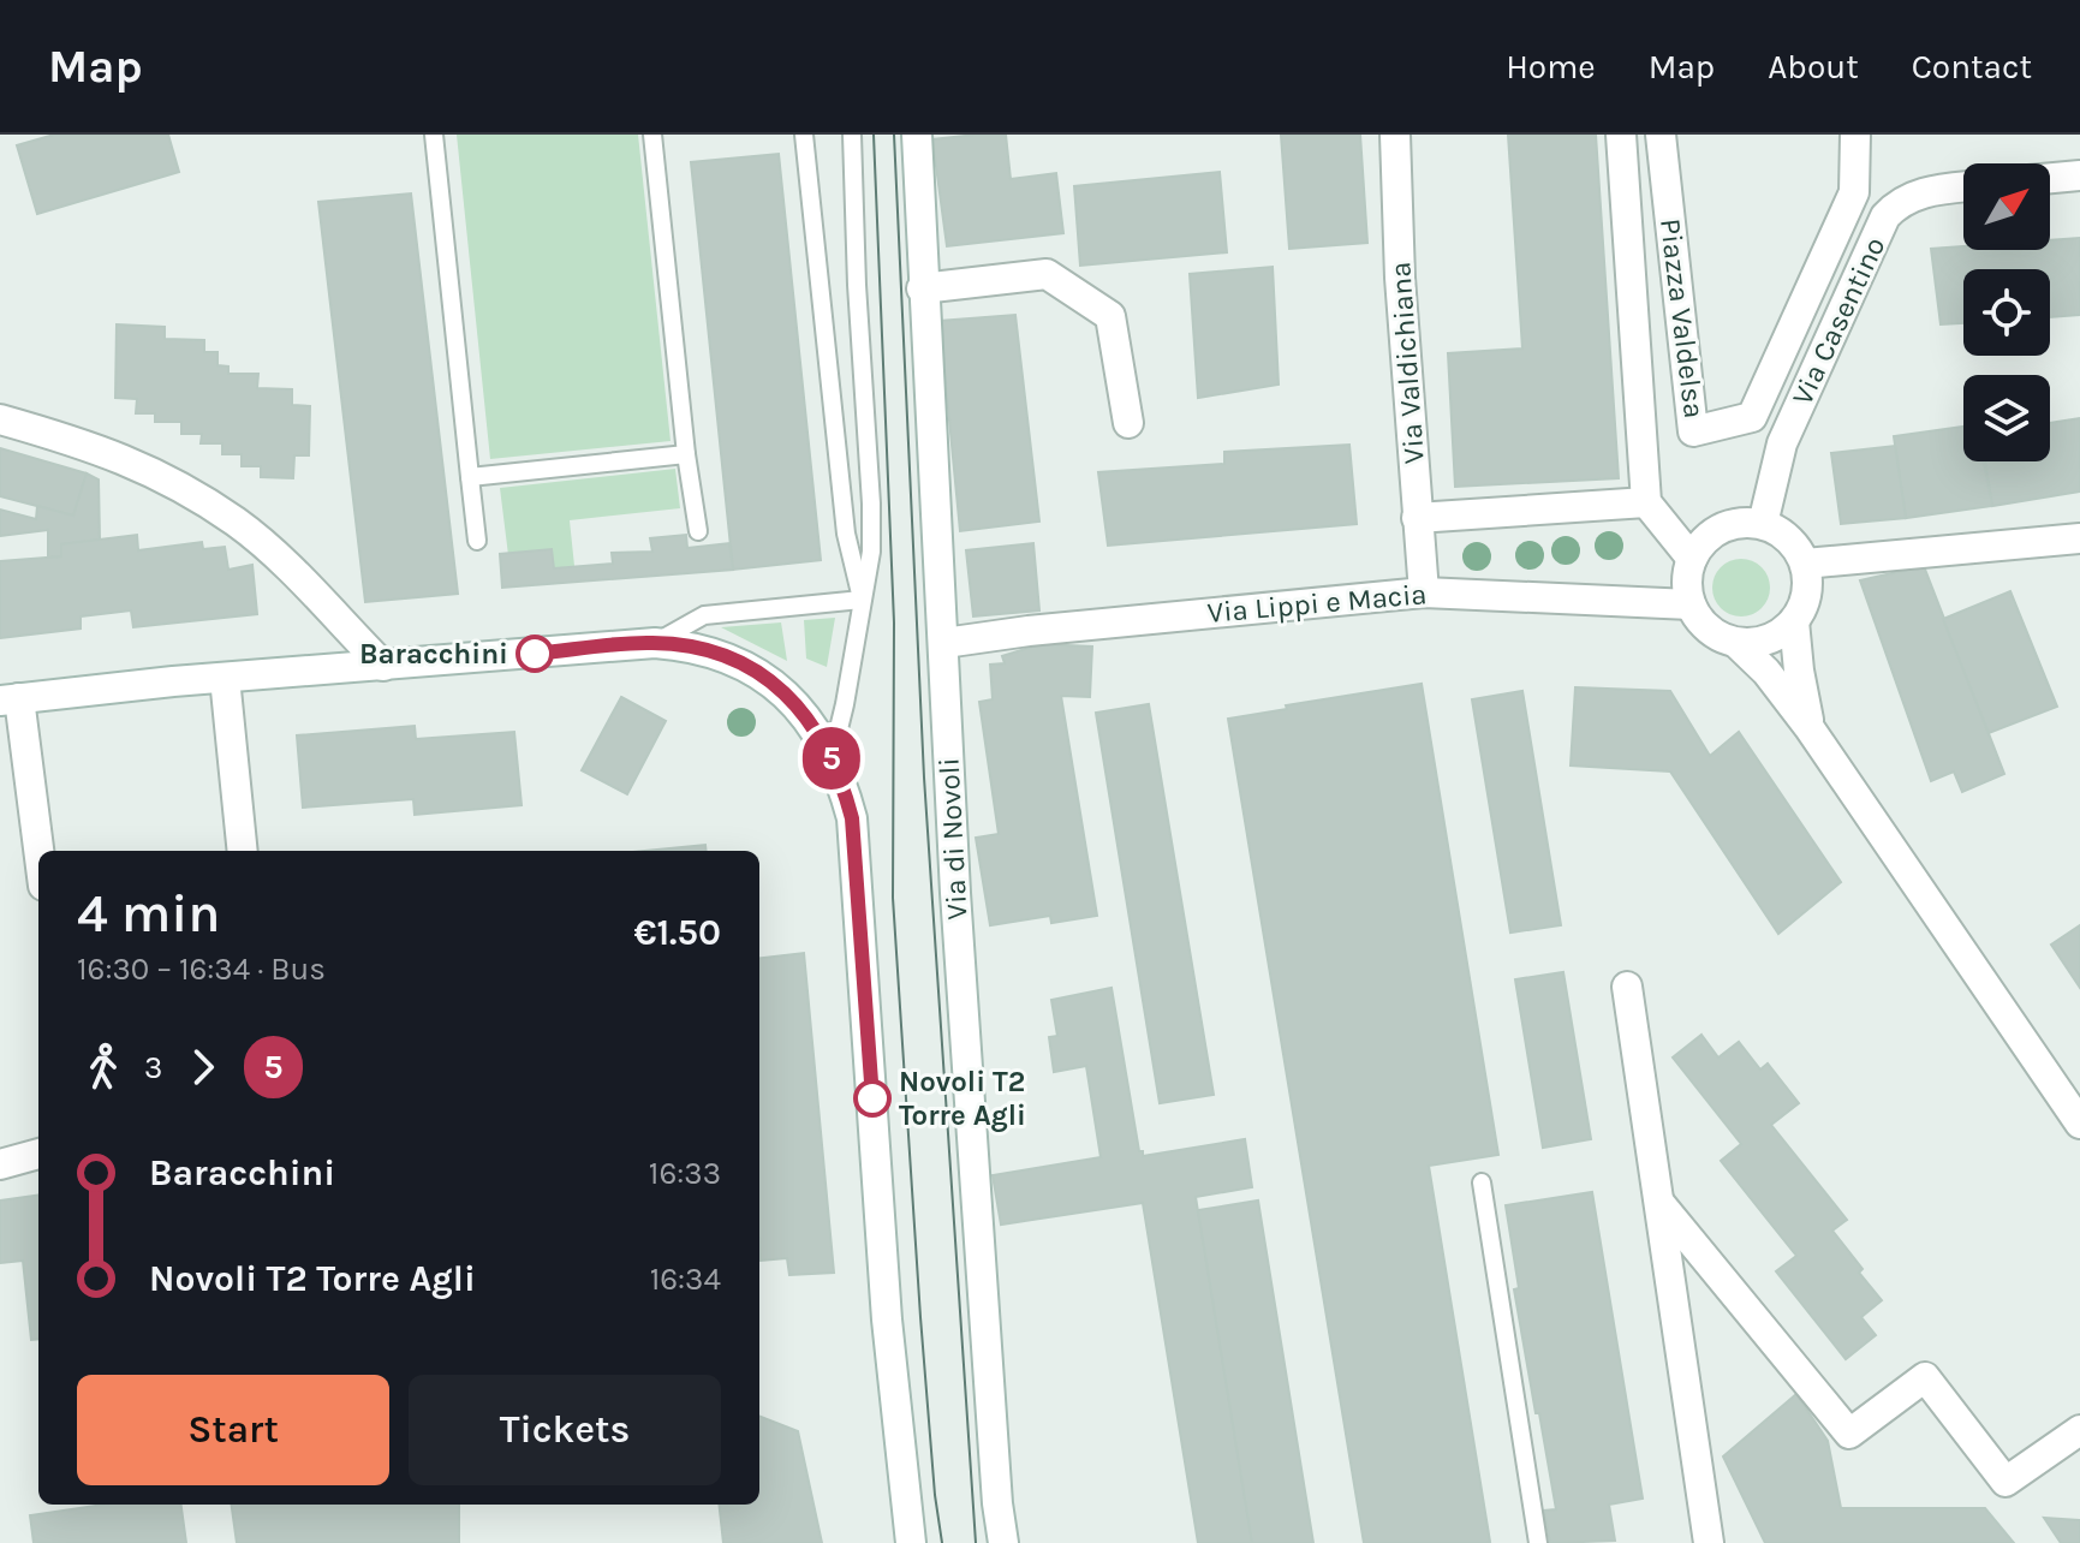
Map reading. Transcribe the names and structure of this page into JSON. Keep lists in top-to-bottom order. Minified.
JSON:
{"streets":{"street":["Piazza Valdelsa","Via Casentino","Via Valdichiana","Via Lippi e Macia","Via di Novoli"]},"crossings":[["Via Casentino","Via Lippi e Macia"],["Via Valdichiana","Via Lippi e Macia"],["Via Lippi e Macia","Via di Novoli"]],"places":["Baracchini","Novoli T2 Torre Agli"],"lines":["bus line 5"],"north":"top right","page":{"header":"Map","nav":["Home","Map","About","Contact"],"on_map":"5","heading":["4 min","16:30 – 16:34 · Bus","€1.50"],"legs":["3","5"],"list":[{"name":"Baracchini","value":"16:33"},{"name":"Novoli T2 Torre Agli","value":"16:34"}],"buttons":["Start","Tickets"]}}
